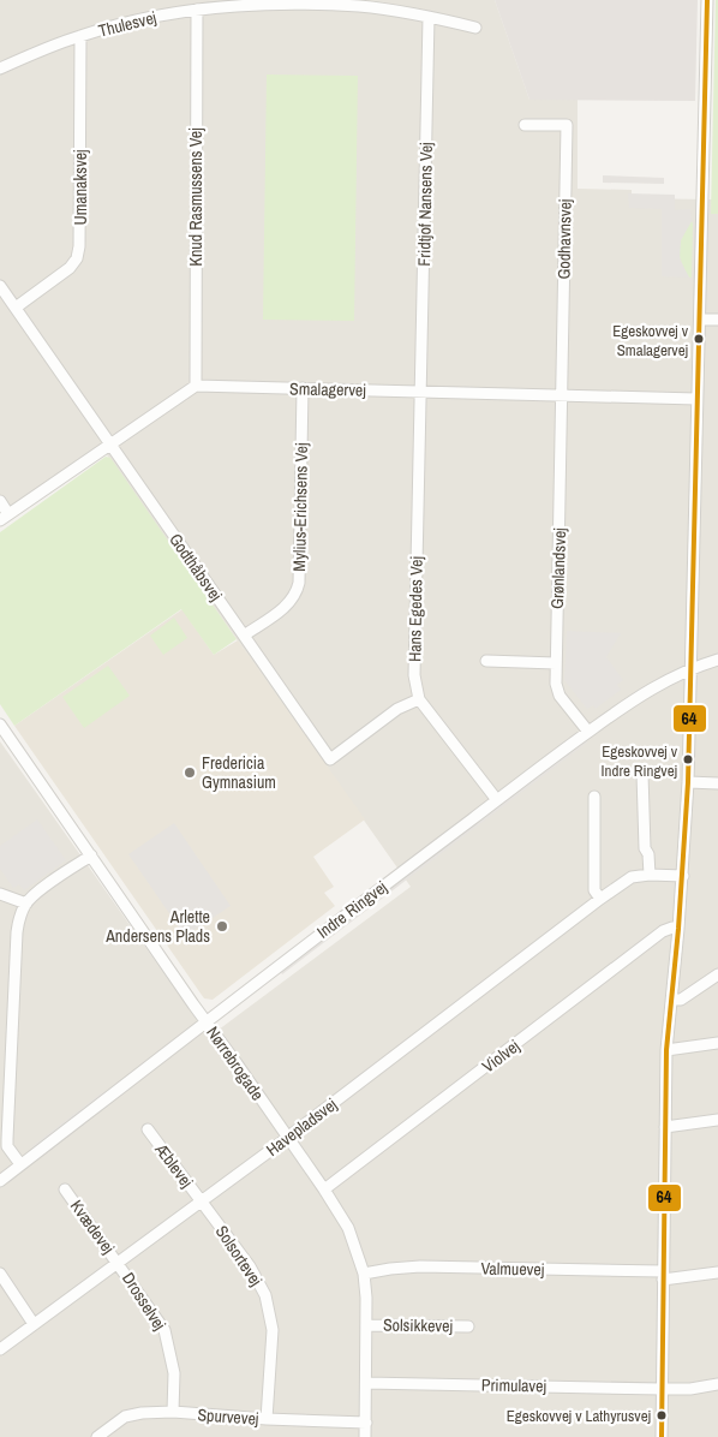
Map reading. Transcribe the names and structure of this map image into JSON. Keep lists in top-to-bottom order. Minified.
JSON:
{"streets":{"street":["Thulesvej","Umanaksvej","Knud Rasmussens Vej","Fridtjof Nansens Vej","Godhavnsvej","Smalagervej","Mylius-Erichsens Vej","Godthåbsvej","Grønlandsvej","Hans Egedes Vej","Indre Ringvej","Violvej","Nørrebrogade","Havepladsvej","Æblevej","Kvædevej","Solsortevej","Valmuevej","Drosselvej","Solsikkevej","Primulavej","Spurvevej"]},"crossings":[["Thulesvej","Umanaksvej"],["Thulesvej","Knud Rasmussens Vej"],["Thulesvej","Fridtjof Nansens Vej"],["Umanaksvej","Godthåbsvej"],["Knud Rasmussens Vej","Smalagervej"],["Fridtjof Nansens Vej","Smalagervej"],["Fridtjof Nansens Vej","Hans Egedes Vej"],["Godhavnsvej","Smalagervej"],["Godhavnsvej","Grønlandsvej"],["Smalagervej","Mylius-Erichsens Vej"],["Smalagervej","Grønlandsvej"],["Smalagervej","Hans Egedes Vej"],["Mylius-Erichsens Vej","Godthåbsvej"],["Godthåbsvej","Hans Egedes Vej"],["Grønlandsvej","Indre Ringvej"],["Hans Egedes Vej","Indre Ringvej"],["Indre Ringvej","Nørrebrogade"],["Violvej","Nørrebrogade"],["Nørrebrogade","Havepladsvej"],["Nørrebrogade","Valmuevej"],["Nørrebrogade","Solsikkevej"],["Nørrebrogade","Primulavej"],["Nørrebrogade","Spurvevej"],["Havepladsvej","Æblevej"],["Havepladsvej","Kvædevej"],["Havepladsvej","Solsortevej"],["Havepladsvej","Drosselvej"],["Æblevej","Solsortevej"],["Kvædevej","Drosselvej"],["Solsortevej","Spurvevej"],["Drosselvej","Spurvevej"]],"places":["Egeskovvej v Smalagervej","Egeskovvej v Indre Ringvej","Fredericia Gymnasium","Arlette Andersens Plads","Egeskovvej v Lathyrusvej"],"lines":["transit line 64"]}
